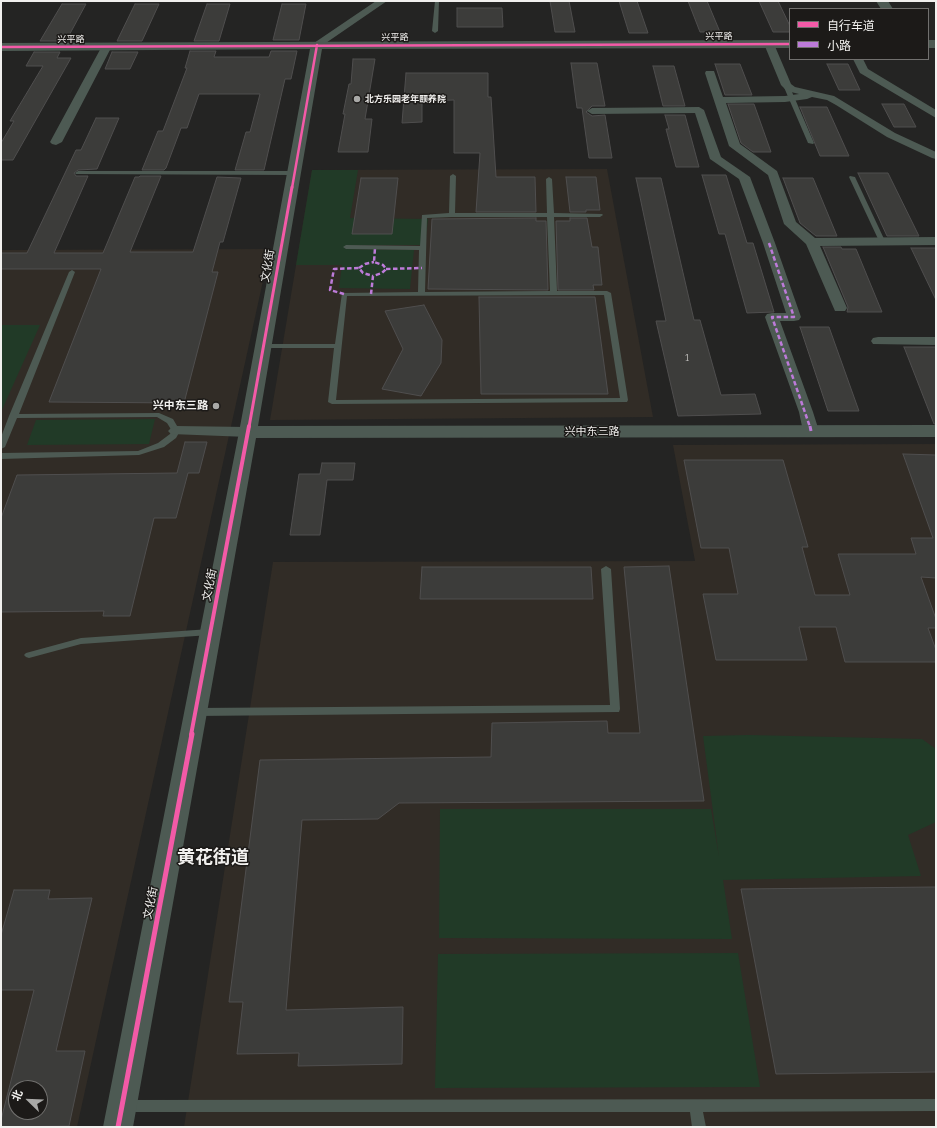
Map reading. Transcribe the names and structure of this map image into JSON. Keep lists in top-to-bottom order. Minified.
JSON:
{"streets":{"street":["兴平路","文化街","兴中东三路"]},"crossings":[["兴平路","文化街"],["文化街","兴中东三路"]],"districts":["黄花街道"],"places":["北方乐园老年颐养院","兴中东三路"],"house_numbers":["1"],"legend":["自行车道","小路"],"north":"top left"}
